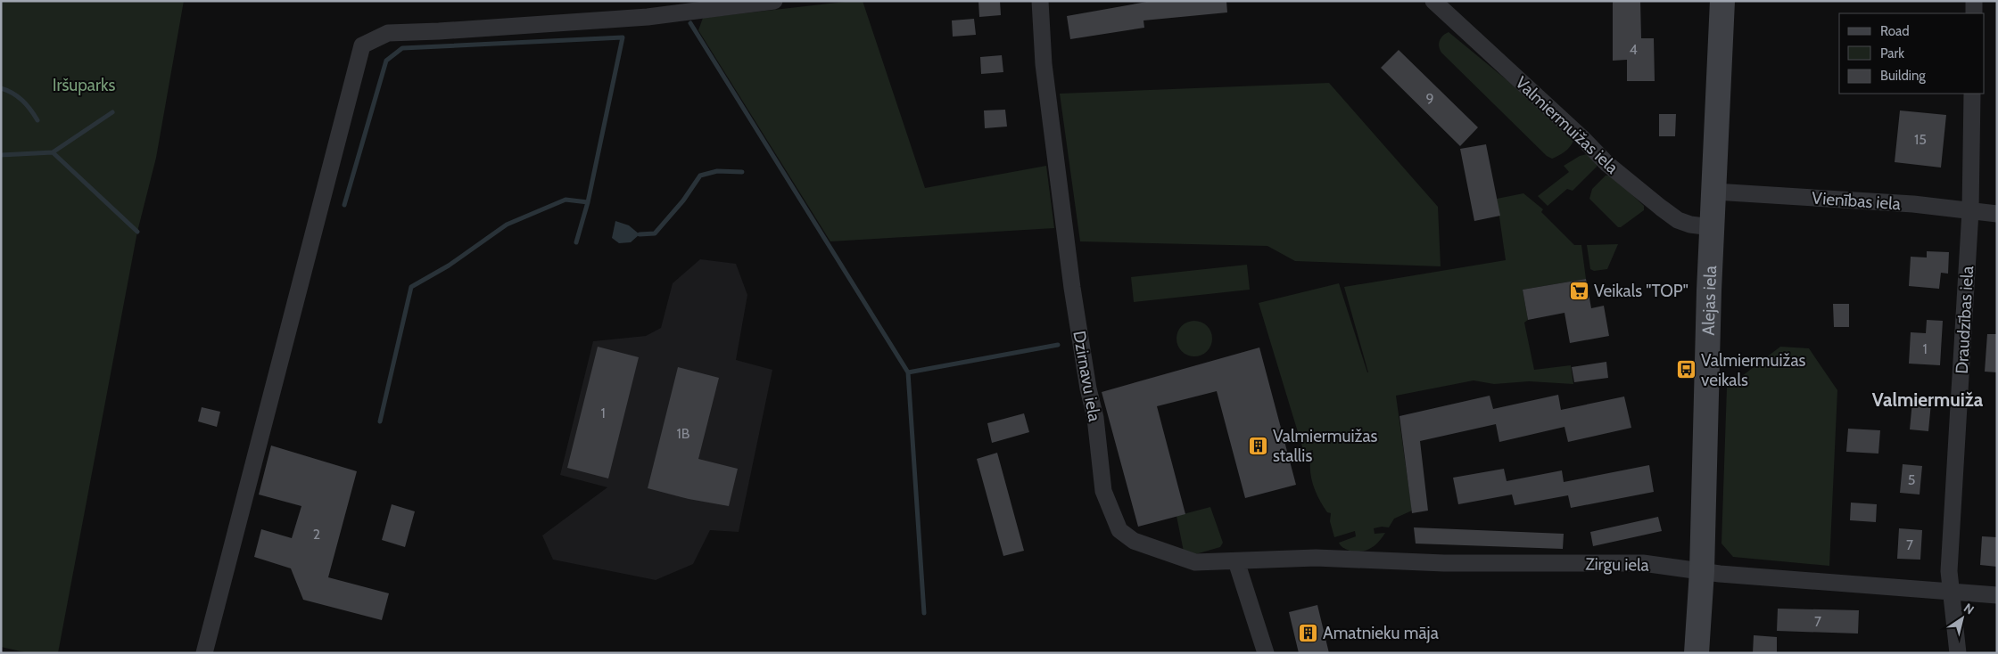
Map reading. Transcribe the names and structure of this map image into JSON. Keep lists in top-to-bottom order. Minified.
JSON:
{"streets":{"main road":["Alejas iela"],"street":["Valmiermuižas iela","Vienības iela","Draudzības iela","Dzirnavu iela","Zirgu iela"]},"crossings":[["Valmiermuižas iela","Alejas iela"],["Vienības iela","Alejas iela"],["Vienības iela","Draudzības iela"],["Alejas iela","Zirgu iela"],["Draudzības iela","Zirgu iela"],["Dzirnavu iela","Zirgu iela"]],"districts":["Valmiermuiža"],"parks":["Iršuparks"],"places":{"supermarket":["Veikals \"TOP\""],"bus stop":["Valmiermuižas veikals"],"building":["Valmiermuižas stallis","Amatnieku māja"]},"house_numbers":["4","9","15","1","1","1B","5","2","7","7"],"legend":["Road","Park","Building"],"north":"top right"}
